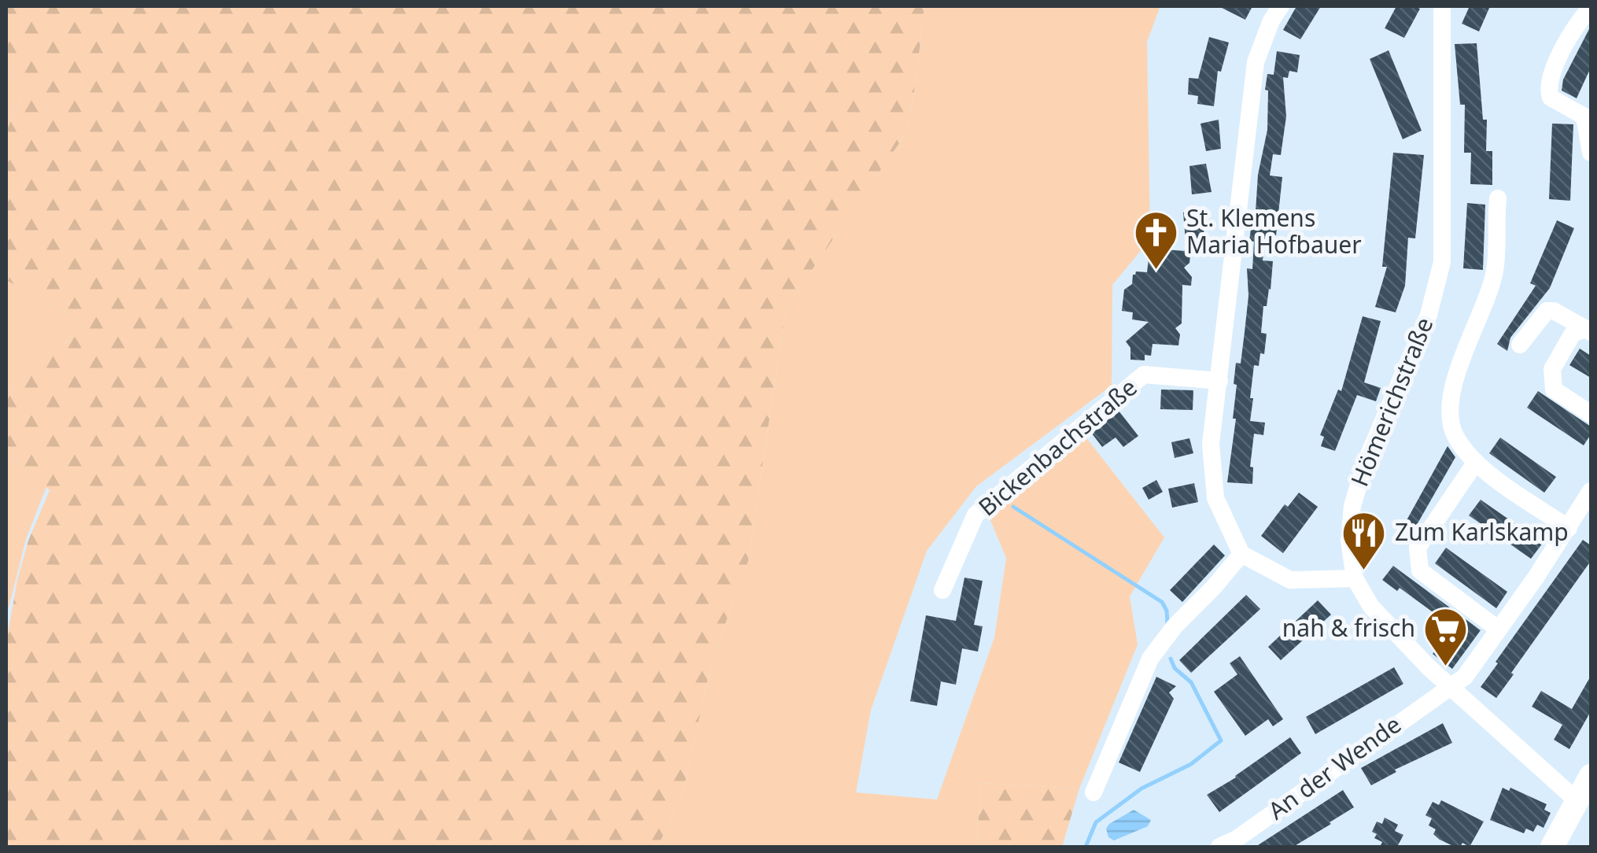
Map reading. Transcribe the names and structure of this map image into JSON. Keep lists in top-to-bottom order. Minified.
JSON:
{"streets":{"street":["Hömerichstraße","Bickenbachstraße","An der Wende"]},"crossings":[["Hömerichstraße","An der Wende"]],"places":{"church":["St. Klemens Maria Hofbauer"],"restaurant":["Zum Karlskamp"],"supermarket":["nah & frisch"]}}
